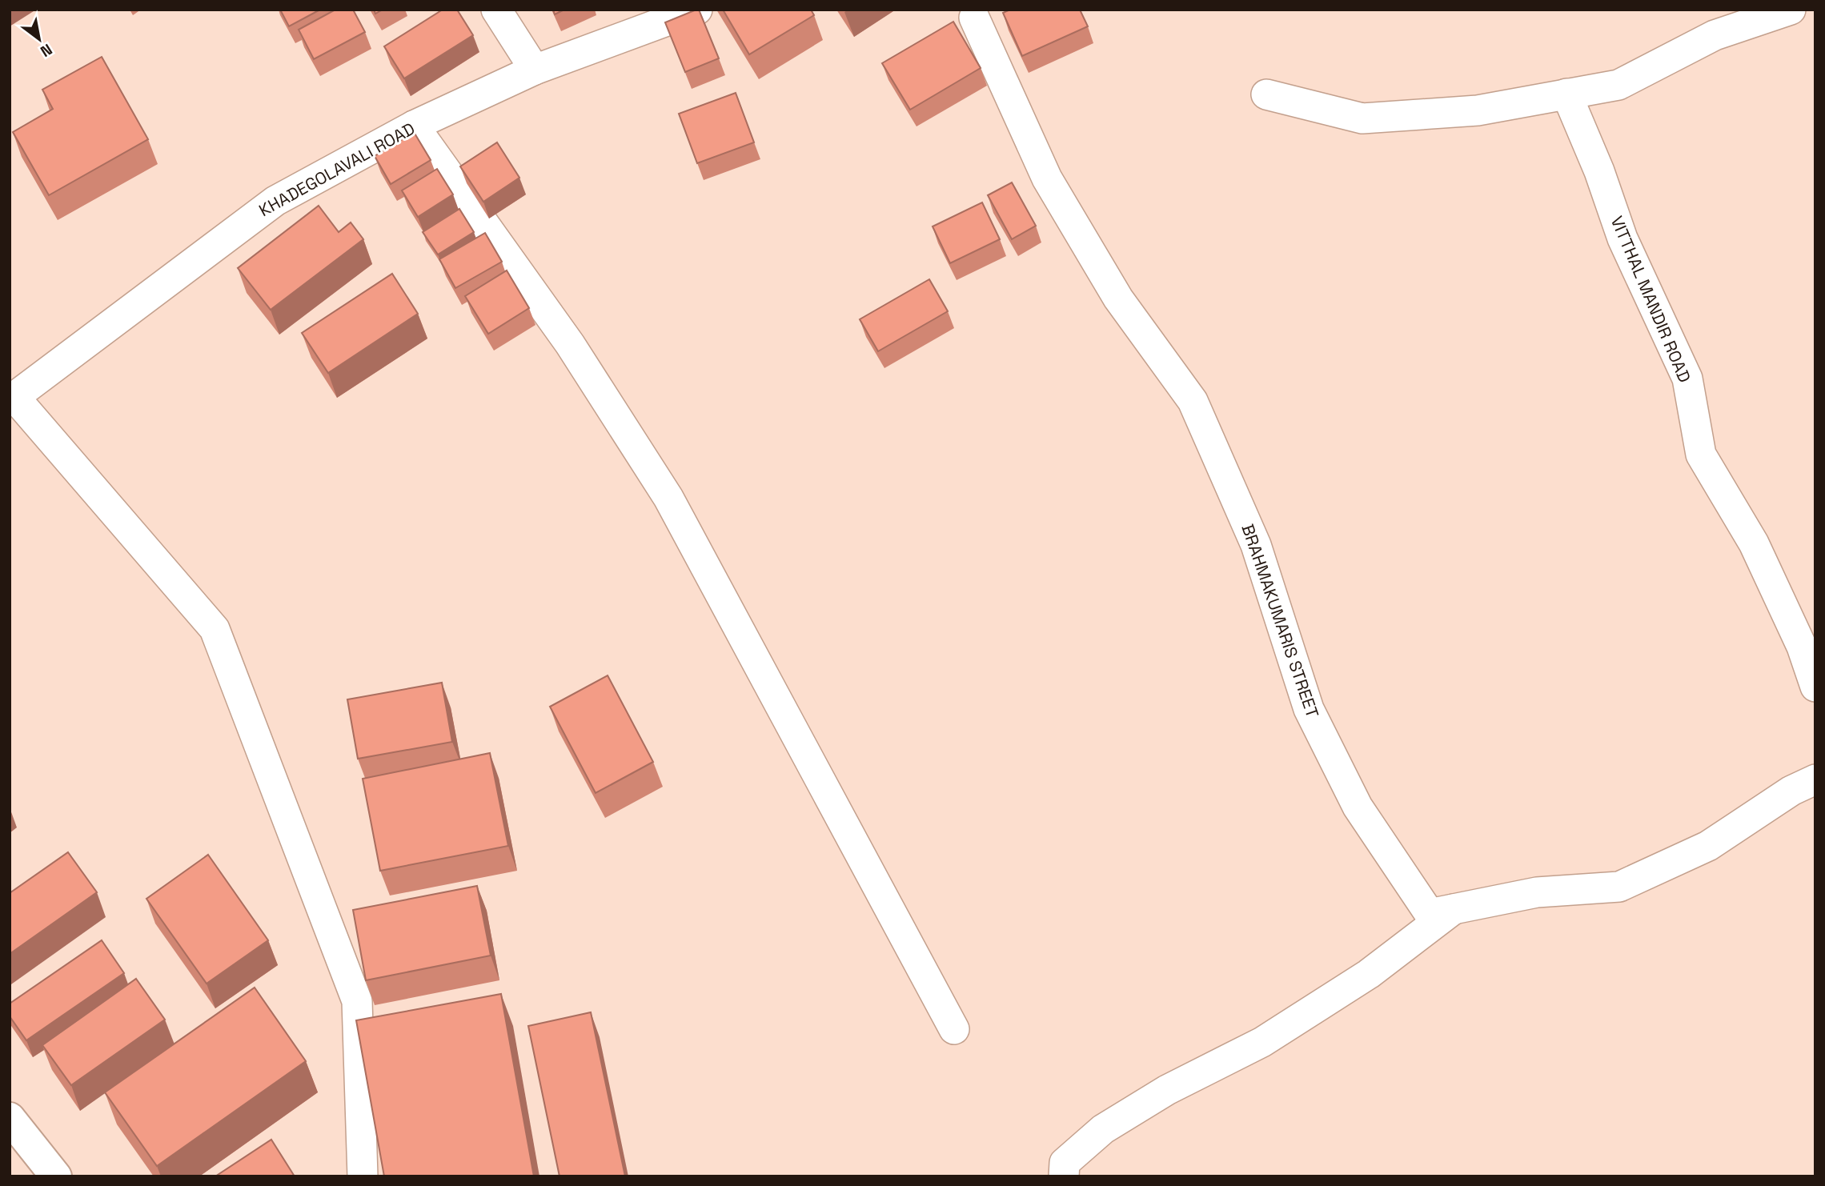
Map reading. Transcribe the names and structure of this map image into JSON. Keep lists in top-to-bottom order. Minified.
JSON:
{"streets":{"street":["KHADEGOLAVALI ROAD","VITTHAL MANDIR ROAD","BRAHMAKUMARIS STREET"]},"north":"bottom right"}
